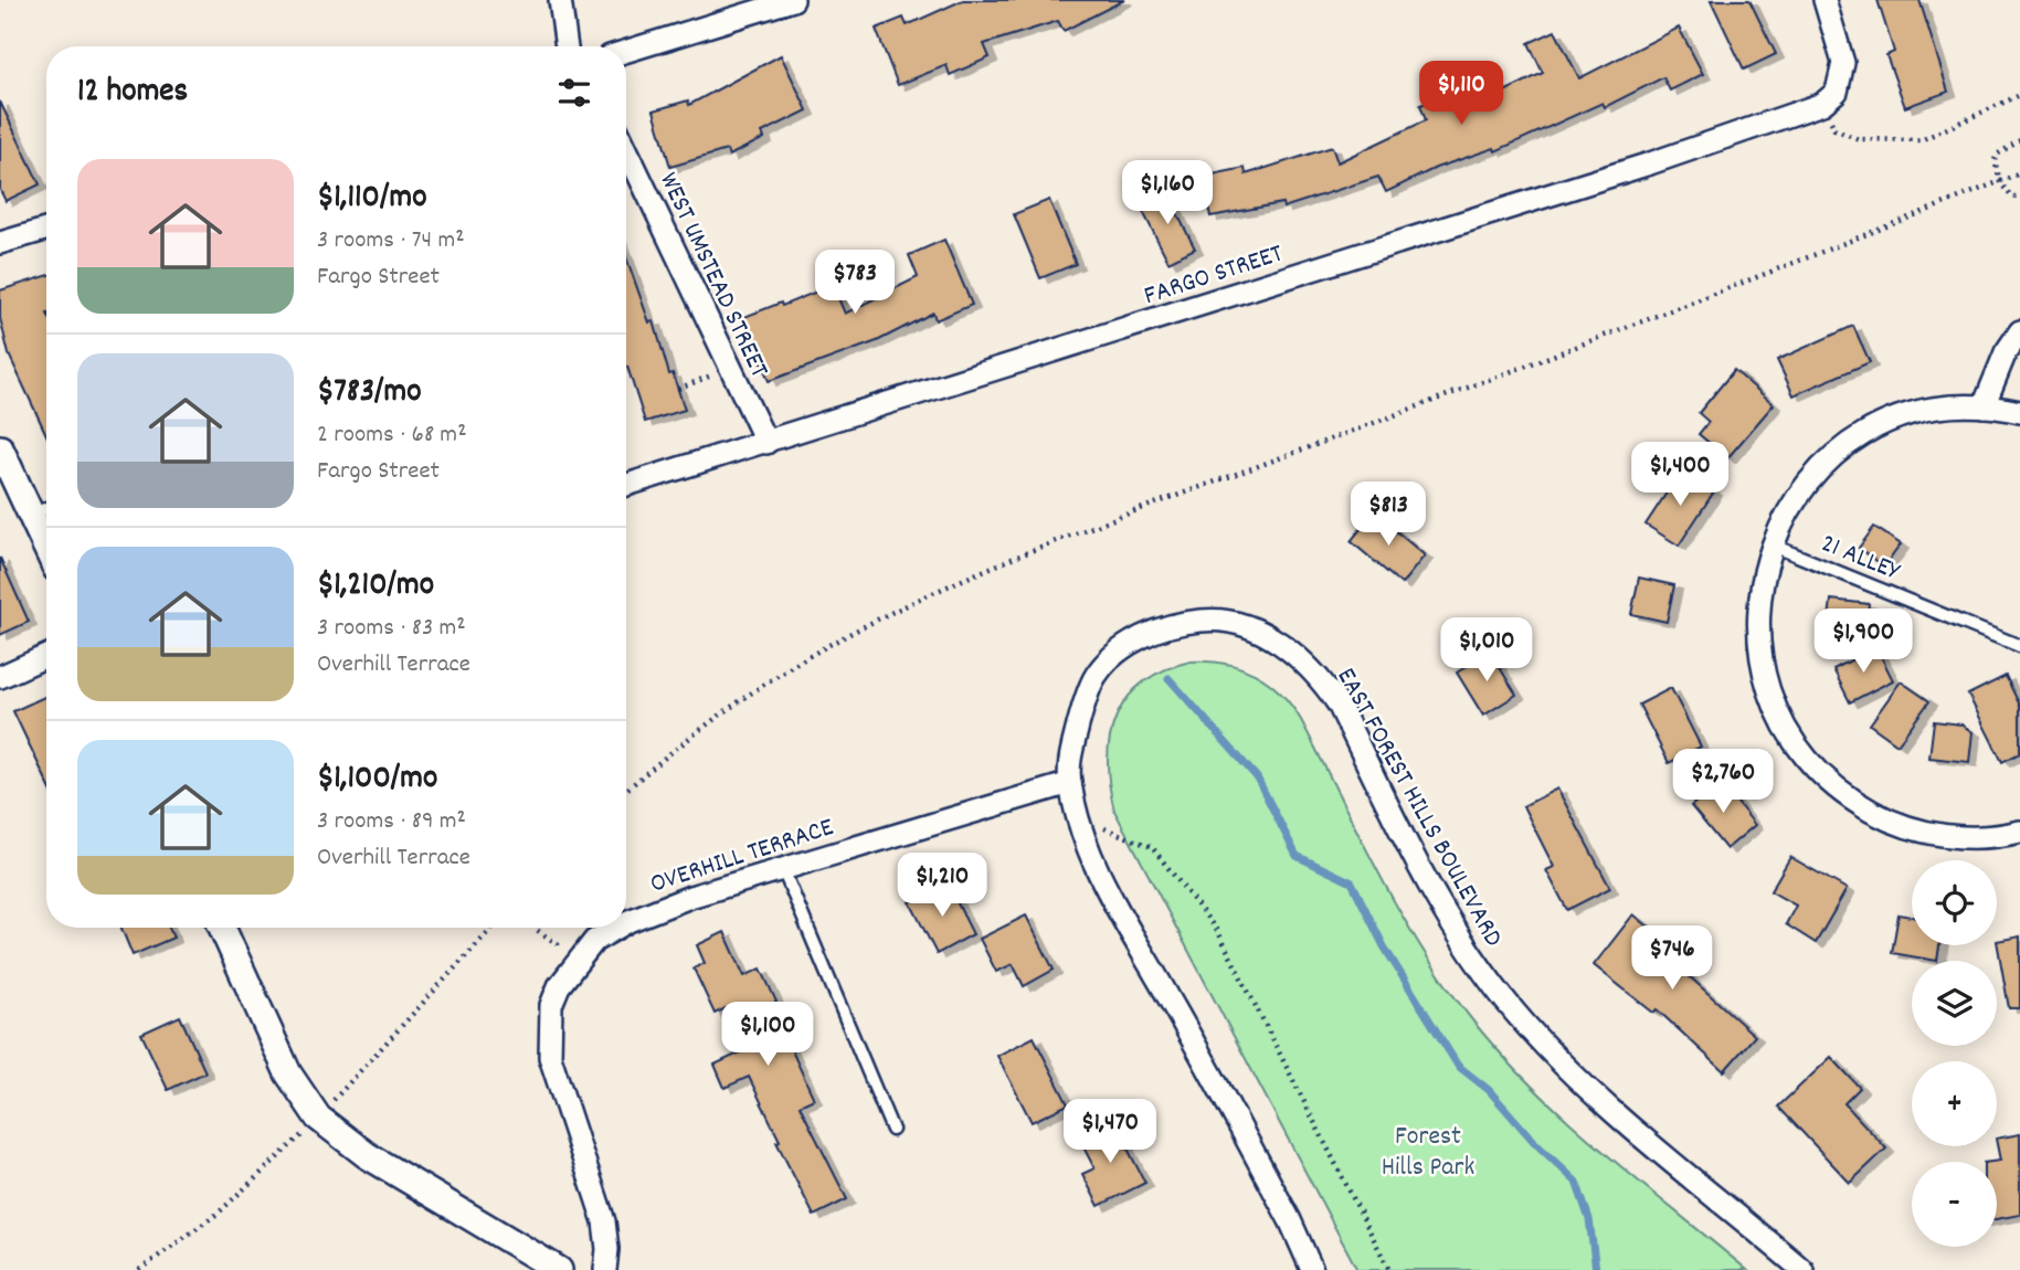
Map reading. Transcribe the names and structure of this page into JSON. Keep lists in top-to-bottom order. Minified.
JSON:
{"streets":{"street":["FARGO STREET","WEST UMSTEAD STREET","EAST FOREST HILLS BOULEVARD","OVERHILL TERRACE"],"lane":["21 ALLEY"]},"crossings":[["FARGO STREET","WEST UMSTEAD STREET"],["EAST FOREST HILLS BOULEVARD","OVERHILL TERRACE"]],"parks":["Forest Hills Park"],"page":{"heading":"12 homes","price":["$1,110","$1,160","$783","$1,400","$813","$1,900","$1,010","$2,760","$1,210","$746","$1,100","$1,470"],"list":[{"name":"$1,110/mo","note":"3 rooms · 74 m² · Fargo Street"},{"name":"$783/mo","note":"2 rooms · 68 m² · Fargo Street"},{"name":"$1,210/mo","note":"3 rooms · 83 m² · Overhill Terrace"},{"name":"$1,100/mo","note":"3 rooms · 89 m² · Overhill Terrace"}],"map_buttons":["+","−"]}}
